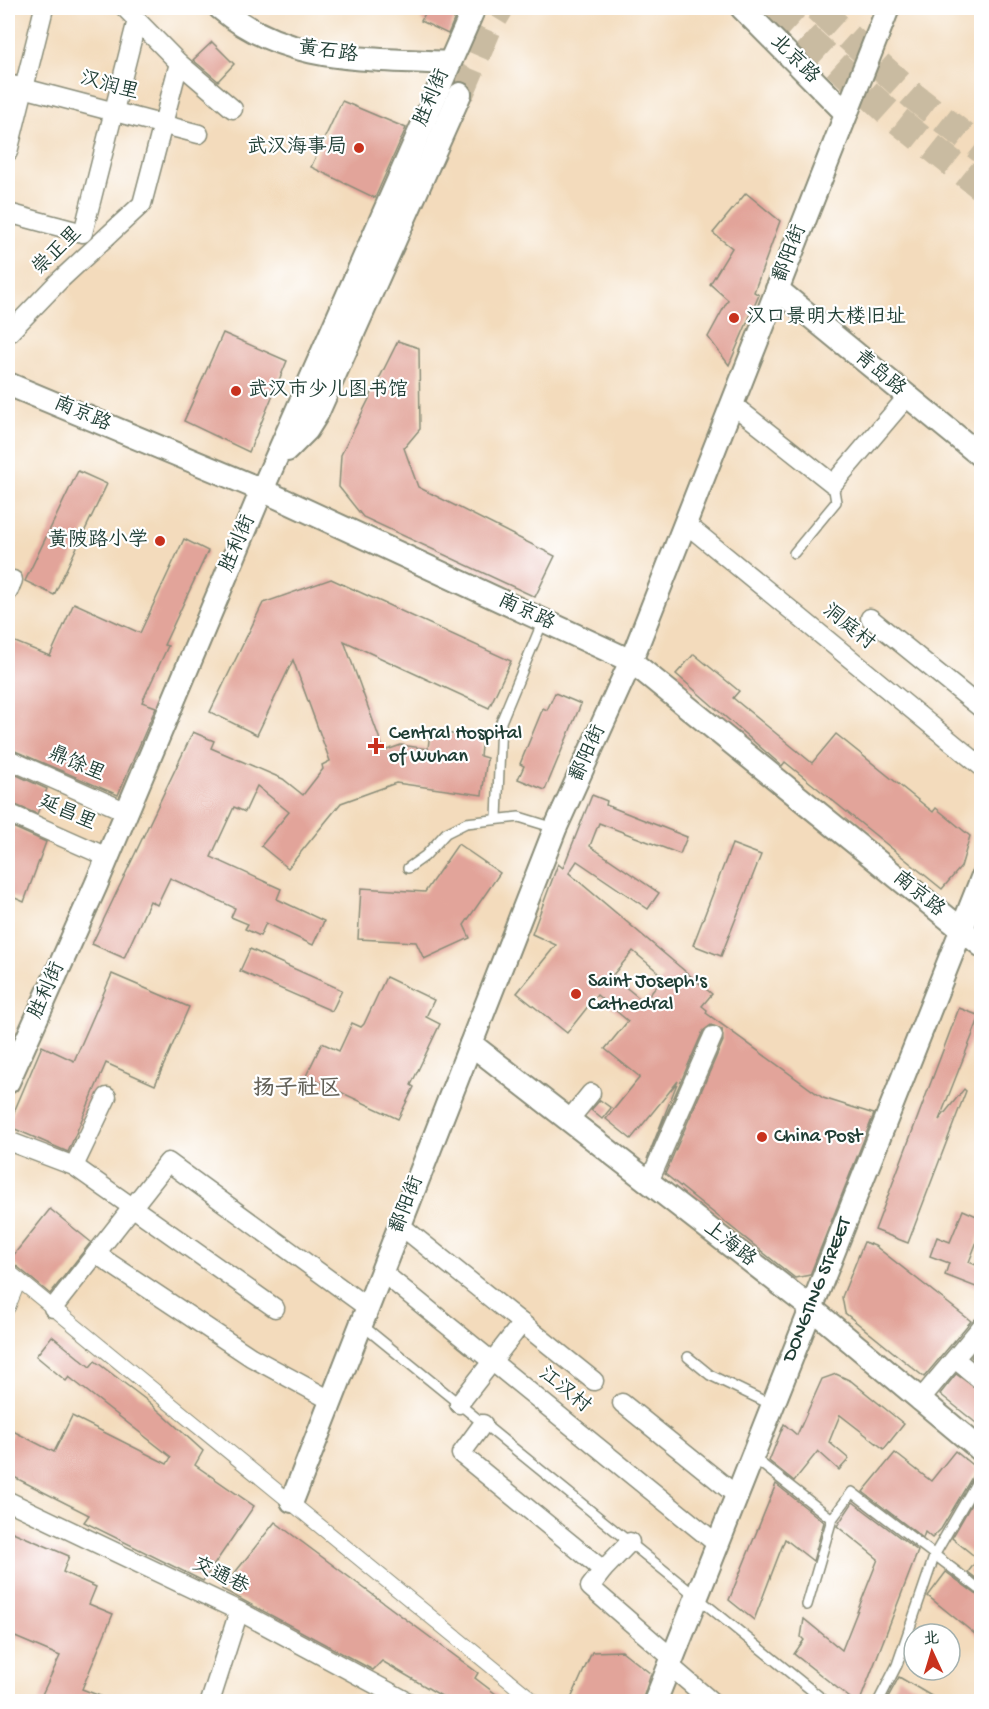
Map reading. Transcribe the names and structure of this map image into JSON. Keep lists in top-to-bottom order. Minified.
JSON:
{"streets":{"street":["黄石路","北京路","汉润里","胜利街","崇正里","鄱阳街","青岛路","南京路","洞庭村","鼎馀里","延昌里","上海路","DONGTING STREET","江汉村","交通巷"]},"crossings":[["黄石路","胜利街"],["北京路","鄱阳街"],["汉润里","崇正里"],["胜利街","南京路"],["胜利街","鼎馀里"],["胜利街","延昌里"],["鄱阳街","青岛路"],["鄱阳街","南京路"],["鄱阳街","洞庭村"],["鄱阳街","上海路"],["鄱阳街","江汉村"],["南京路","DONGTING STREET"],["上海路","DONGTING STREET"],["DONGTING STREET","江汉村"]],"districts":["扬子社区"],"places":{"other":["武汉海事局","汉口景明大楼旧址","武汉市少儿图书馆","黄陂路小学","Saint Joseph's Cathedral","China Post"],"health":["Central Hospital of Wuhan"]},"north":"top"}
